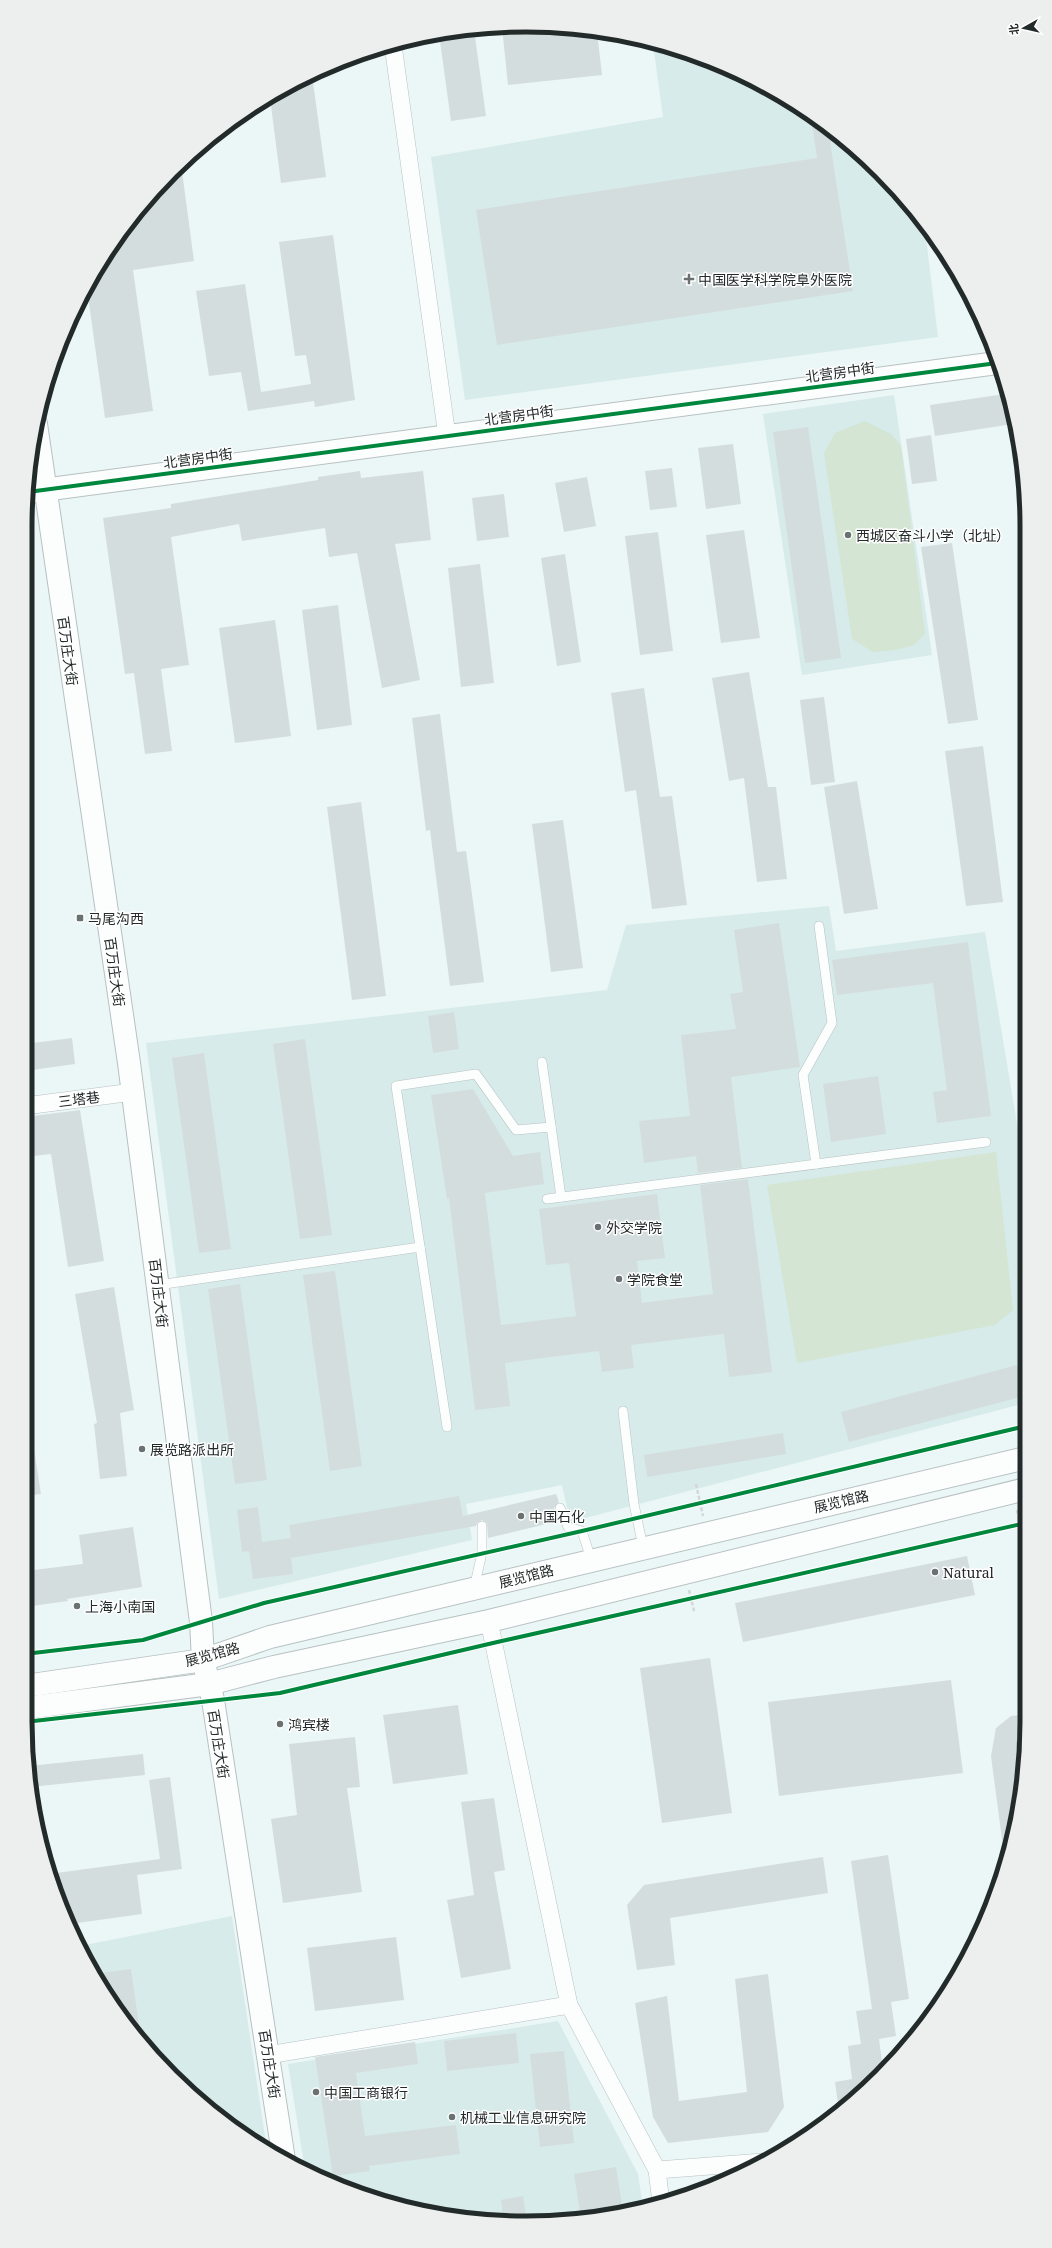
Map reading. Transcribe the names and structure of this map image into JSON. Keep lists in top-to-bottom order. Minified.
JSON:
{"streets":{"main road":["北营房中街","百万庄大街","展览馆路"],"street":["三塔巷"]},"crossings":[["北营房中街","百万庄大街"],["百万庄大街","三塔巷"],["百万庄大街","展览馆路"]],"places":{"health":["中国医学科学院阜外医院"],"other":["西城区奋斗小学（北址）","外交学院","学院食堂","展览路派出所","中国石化","Natural","上海小南国","鸿宾楼","中国工商银行","机械工业信息研究院"],"transit":["马尾沟西"]},"north":"left"}
